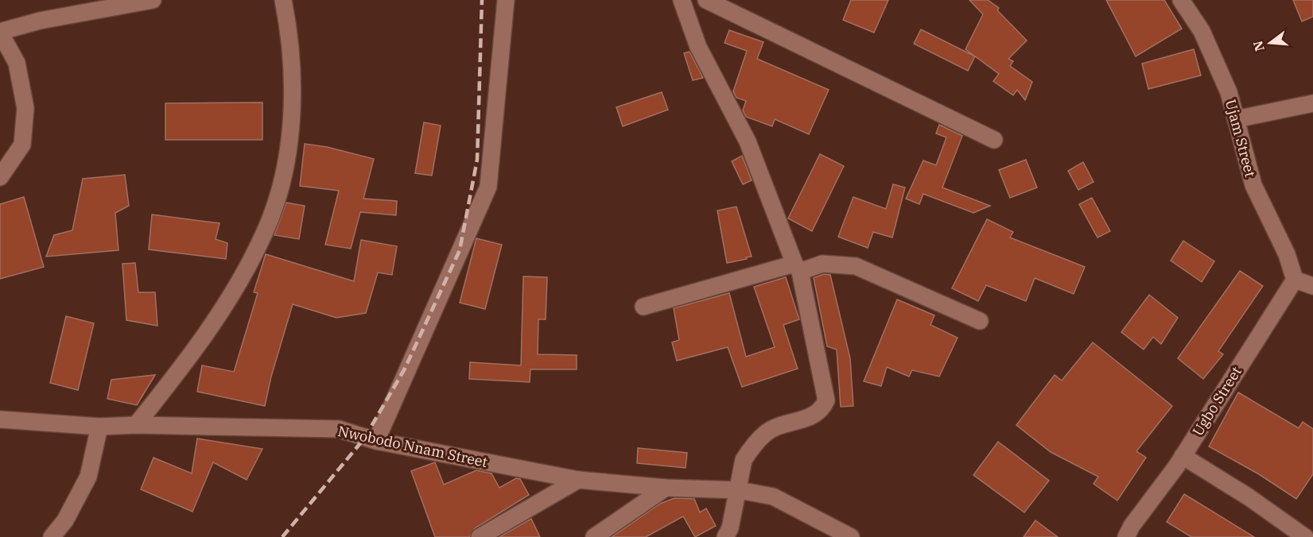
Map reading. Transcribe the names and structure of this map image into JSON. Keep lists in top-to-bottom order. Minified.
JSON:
{"streets":{"street":["Ujam Street","Ugbo Street","Nwobodo Nnam Street"]},"crossings":[["Ujam Street","Ugbo Street"]],"north":"left"}
